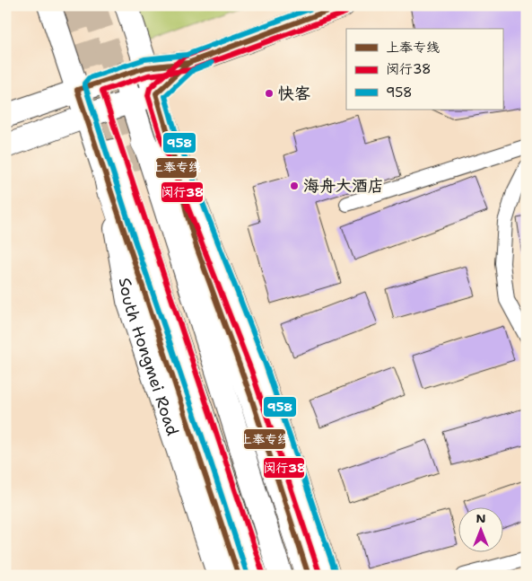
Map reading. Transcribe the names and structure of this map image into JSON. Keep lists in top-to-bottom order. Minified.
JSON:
{"streets":{"main road":["South Hongmei Road"]},"places":["快客","海舟大酒店"],"lines":["transit line 上奉专线","transit line 958","transit line 闵行38"],"legend":["上奉专线","闵行38","958"],"north":"top"}
